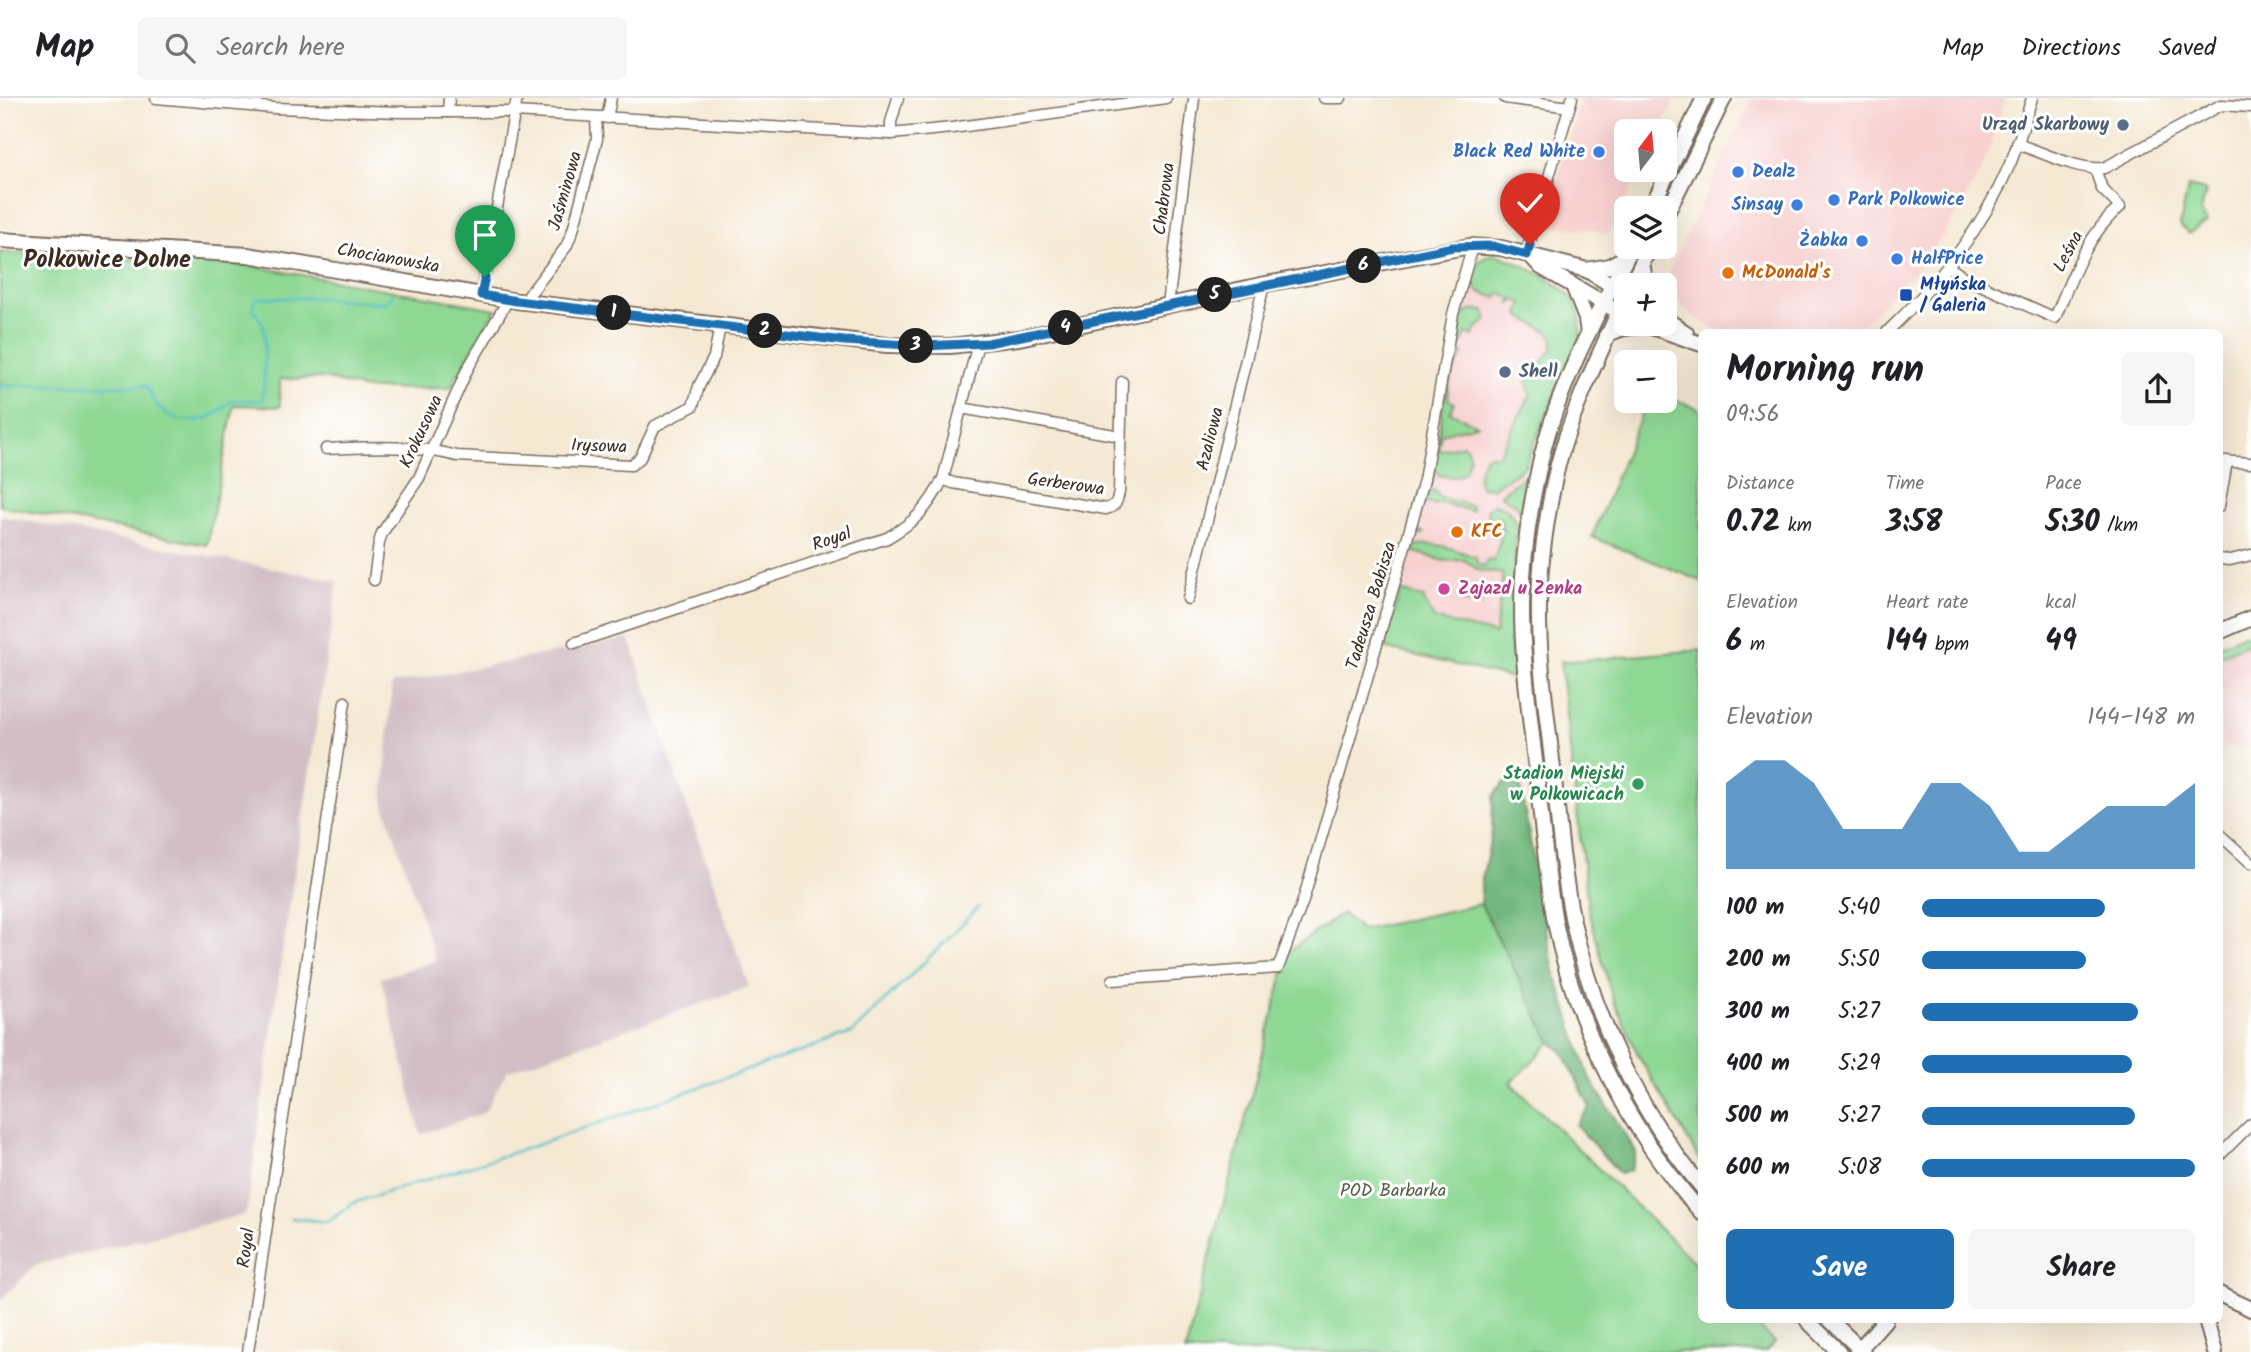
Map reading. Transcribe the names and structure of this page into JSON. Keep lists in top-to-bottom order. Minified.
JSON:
{"streets":{"main road":["Chocianowska"],"street":["Jaśminowa","Chabrowa","Leśna","Krokusowa","Azaliowa","Irysowa","Gerberowa","Royal","Tadeusza Babisza"]},"crossings":[["Jaśminowa","Chocianowska"],["Chabrowa","Chocianowska"],["Chocianowska","Krokusowa"],["Chocianowska","Azaliowa"],["Chocianowska","Irysowa"],["Chocianowska","Royal"],["Chocianowska","Tadeusza Babisza"],["Krokusowa","Irysowa"],["Gerberowa","Royal"]],"districts":["Polkowice Dolne"],"parks":["POD Barbarka"],"places":{"other":["Urząd Skarbowy","Black Red White","Dealz","Park Polkowice","Sinsay","Żabka","HalfPrice","McDonald's","Shell","KFC","Zajazd u Zenka","Stadion Miejski w Polkowicach"],"transit":["Młyńska / Galeria"]},"north":"top","page":{"header":"Map","search":"Search here","nav":["Map","Directions","Saved"],"map_buttons":["+","−"],"pins":["6","5","1","4","2","3"],"heading":["Morning run","09:56"],"stats":[["Distance","0.72 km"],["Time","3:58"],["Pace","5:30 /km"],["Elevation","6 m"],["Heart rate","144 bpm"],["kcal","49"]],"chart":["Elevation","144–148 m"],"list":[{"name":"100 m","note":"5:40"},{"name":"200 m","note":"5:50"},{"name":"300 m","note":"5:27"},{"name":"400 m","note":"5:29"},{"name":"500 m","note":"5:27"},{"name":"600 m","note":"5:08"}],"buttons":["Save","Share"]}}
